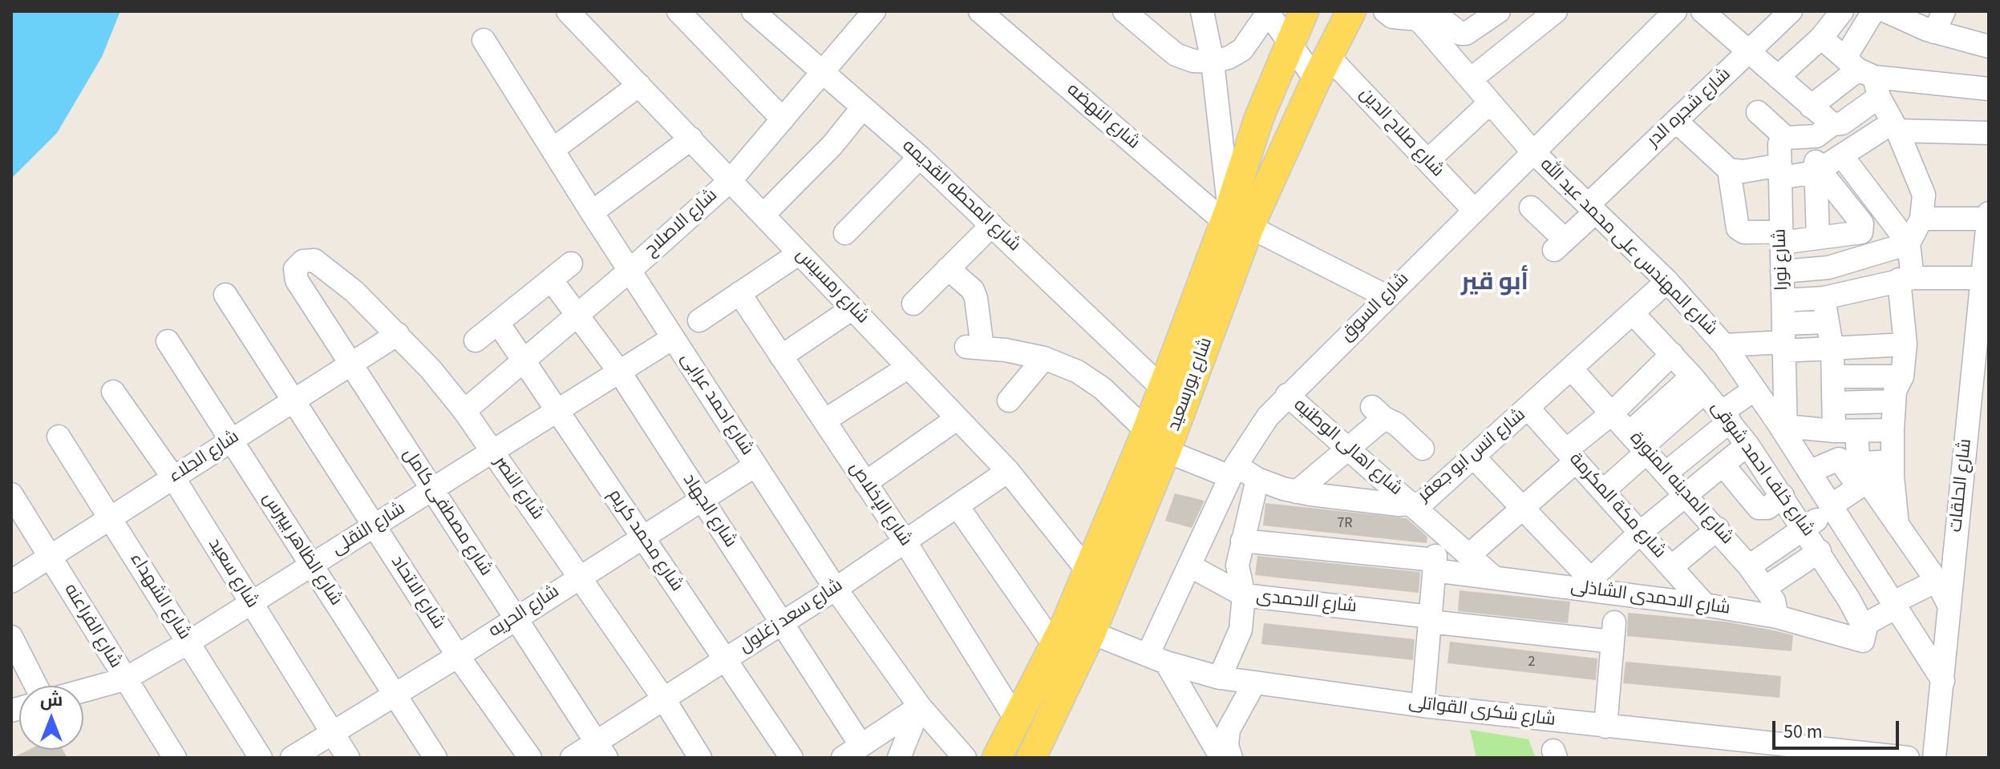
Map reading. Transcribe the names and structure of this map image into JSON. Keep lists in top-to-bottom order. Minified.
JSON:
{"streets":{"main road":["شارع بورسعيد"],"street":["شارع شجره الدر","شارع النهضه","شارع صلاح الدين","شارع المحطه القديمه","شارع الاصلاح","شارع المهندس على محمد عبد الله","شارع نورا","شارع رمسيس","شارع السوق","شارع احمد عرابى","شارع اهالى الوطنيه","شارع انس ابو جعفر","شارع الجلاء","شارع خلف احمد شوقى","شارع الحلقات","شارع النصر","شارع المدينه المنورة","شارع الإخلاص","شارع مكة المكرمة","شارع الجهاد","شارع مصطفى كامل","شارع النقلى","شارع محمد كريم","شارع الظاهر بيبرس","شارع سعيد","شارع الاتحاد","شارع الشهداء","شارع الاحمدى الشاذلى","شارع الاحمدى","شارع الحريه","شارع سعد زغلول","شارع الفراعنه","شارع شكرى القواتلى"]},"crossings":[["شارع شجره الدر","شارع المهندس على محمد عبد الله"],["شارع النهضه","شارع السوق"],["شارع النهضه","شارع بورسعيد"],["شارع صلاح الدين","شارع السوق"],["شارع صلاح الدين","شارع بورسعيد"],["شارع المحطه القديمه","شارع الاصلاح"],["شارع المحطه القديمه","شارع بورسعيد"],["شارع الاصلاح","شارع رمسيس"],["شارع الاصلاح","شارع احمد عرابى"],["شارع الاصلاح","شارع النصر"],["شارع الاصلاح","شارع الجهاد"],["شارع الاصلاح","شارع محمد كريم"],["شارع المهندس على محمد عبد الله","شارع نورا"],["شارع المهندس على محمد عبد الله","شارع السوق"],["شارع المهندس على محمد عبد الله","شارع انس ابو جعفر"],["شارع المهندس على محمد عبد الله","شارع الحلقات"],["شارع رمسيس","شارع بورسعيد"],["شارع رمسيس","شارع سعد زغلول"],["شارع السوق","شارع اهالى الوطنيه"],["شارع السوق","شارع انس ابو جعفر"],["شارع السوق","شارع الاحمدى"],["شارع السوق","شارع شكرى القواتلى"],["شارع بورسعيد","شارع انس ابو جعفر"],["شارع بورسعيد","شارع الإخلاص"],["شارع بورسعيد","شارع شكرى القواتلى"],["شارع احمد عرابى","شارع النقلى"],["شارع احمد عرابى","شارع الحريه"],["شارع احمد عرابى","شارع سعد زغلول"],["شارع اهالى الوطنيه","شارع انس ابو جعفر"],["شارع اهالى الوطنيه","شارع الاحمدى الشاذلى"],["شارع انس ابو جعفر","شارع خلف احمد شوقى"],["شارع انس ابو جعفر","شارع المدينه المنورة"],["شارع انس ابو جعفر","شارع مكة المكرمة"],["شارع الجلاء","شارع النصر"],["شارع الجلاء","شارع مصطفى كامل"],["شارع الجلاء","شارع الظاهر بيبرس"],["شارع الجلاء","شارع سعيد"],["شارع الجلاء","شارع الاتحاد"],["شارع الجلاء","شارع الشهداء"],["شارع الجلاء","شارع الفراعنه"],["شارع خلف احمد شوقى","شارع الاحمدى الشاذلى"],["شارع النصر","شارع مصطفى كامل"],["شارع النصر","شارع النقلى"],["شارع النصر","شارع الحريه"],["شارع النصر","شارع سعد زغلول"],["شارع المدينه المنورة","شارع الاحمدى الشاذلى"],["شارع الإخلاص","شارع سعد زغلول"],["شارع مكة المكرمة","شارع الاحمدى الشاذلى"],["شارع الجهاد","شارع النقلى"],["شارع الجهاد","شارع الحريه"],["شارع الجهاد","شارع سعد زغلول"],["شارع مصطفى كامل","شارع النقلى"],["شارع مصطفى كامل","شارع الحريه"],["شارع مصطفى كامل","شارع سعد زغلول"],["شارع النقلى","شارع محمد كريم"],["شارع النقلى","شارع الظاهر بيبرس"],["شارع النقلى","شارع سعيد"],["شارع النقلى","شارع الاتحاد"],["شارع النقلى","شارع الشهداء"],["شارع النقلى","شارع الفراعنه"],["شارع محمد كريم","شارع الحريه"],["شارع محمد كريم","شارع سعد زغلول"],["شارع الظاهر بيبرس","شارع الحريه"],["شارع سعيد","شارع الحريه"],["شارع الاتحاد","شارع الحريه"],["شارع الاحمدى","شارع شكرى القواتلى"]],"districts":["أبو قير"],"house_numbers":["7R","2"],"scale_bar":"50 m","north":"top"}
